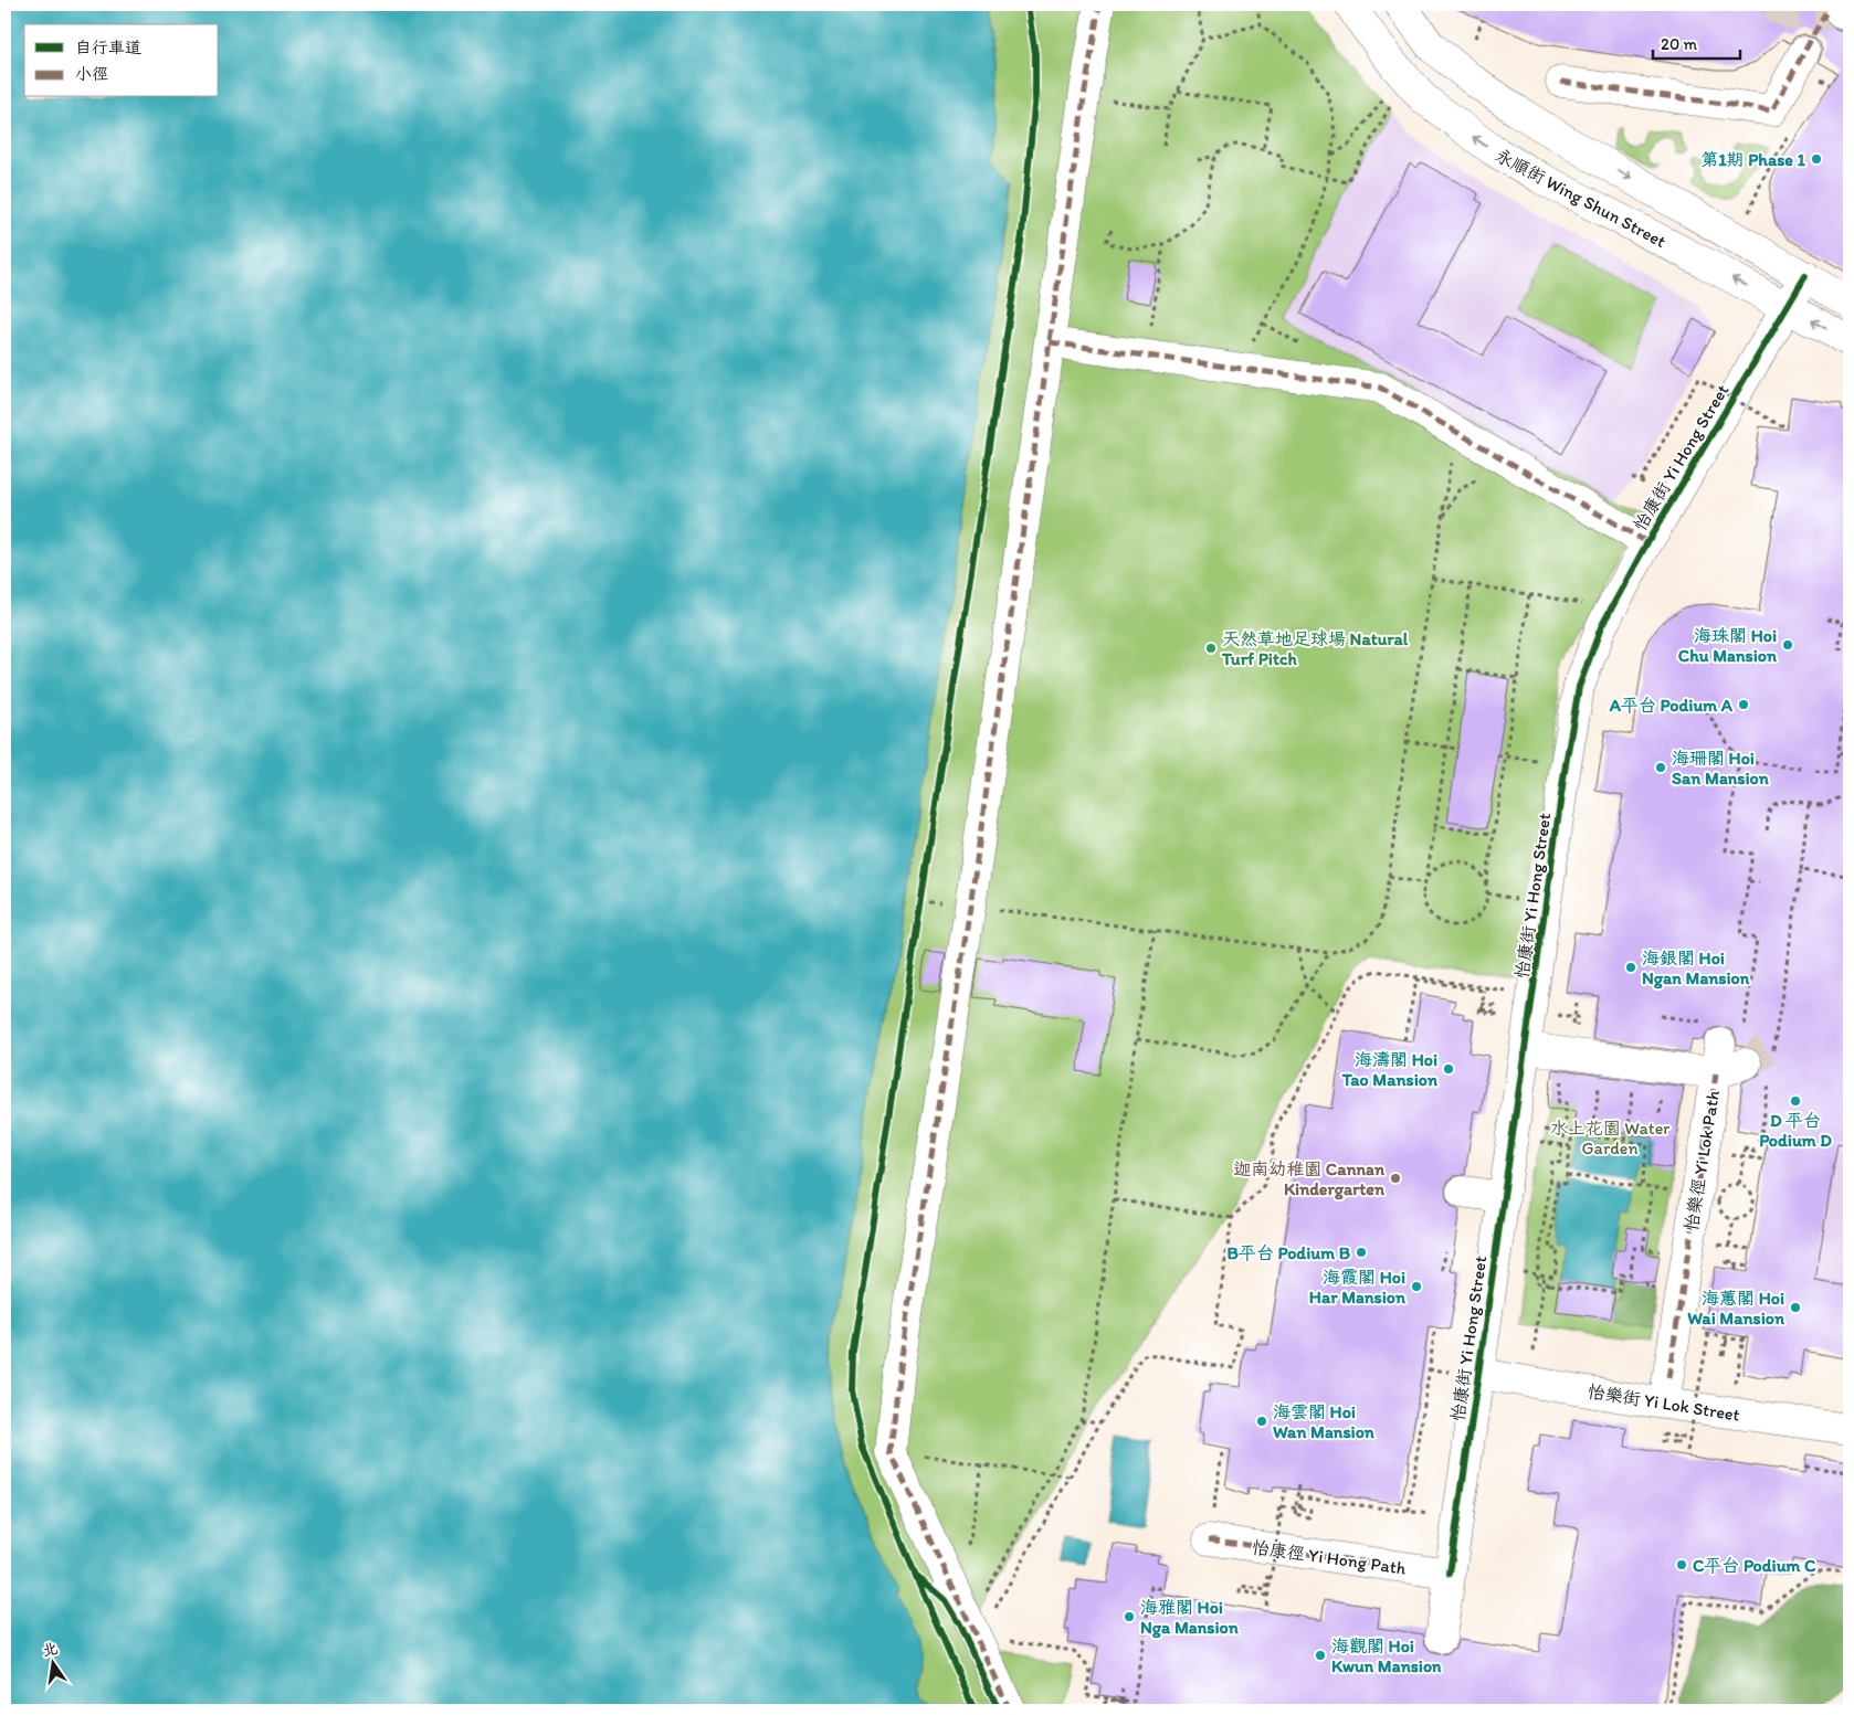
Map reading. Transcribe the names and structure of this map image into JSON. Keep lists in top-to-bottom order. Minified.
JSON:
{"streets":{"street":["永順街 Wing Shun Street","怡康街 Yi Hong Street","怡樂徑 Yi Lok Path","怡樂街 Yi Lok Street","怡康徑 Yi Hong Path"]},"crossings":[["永順街 Wing Shun Street","怡康街 Yi Hong Street"],["怡康街 Yi Hong Street","怡樂徑 Yi Lok Path"],["怡康街 Yi Hong Street","怡樂街 Yi Lok Street"],["怡康街 Yi Hong Street","怡康徑 Yi Hong Path"],["怡樂徑 Yi Lok Path","怡樂街 Yi Lok Street"]],"parks":["水上花園 Water Garden"],"places":["第1期 Phase 1","海珠閣 Hoi Chu Mansion","天然草地足球場 Natural Turf Pitch","A平台 Podium A","海珊閣 Hoi San Mansion","海銀閣 Hoi Ngan Mansion","海濤閣 Hoi Tao Mansion","D 平台 Podium D","迦南幼稚園 Cannan Kindergarten","B平台 Podium B","海霞閣 Hoi Har Mansion","海蕙閣 Hoi Wai Mansion","海雲閣 Hoi Wan Mansion","C平台 Podium C","海雅閣 Hoi Nga Mansion","海觀閣 Hoi Kwun Mansion"],"legend":["自行車道","小徑"],"scale_bar":"20 m","north":"top"}
